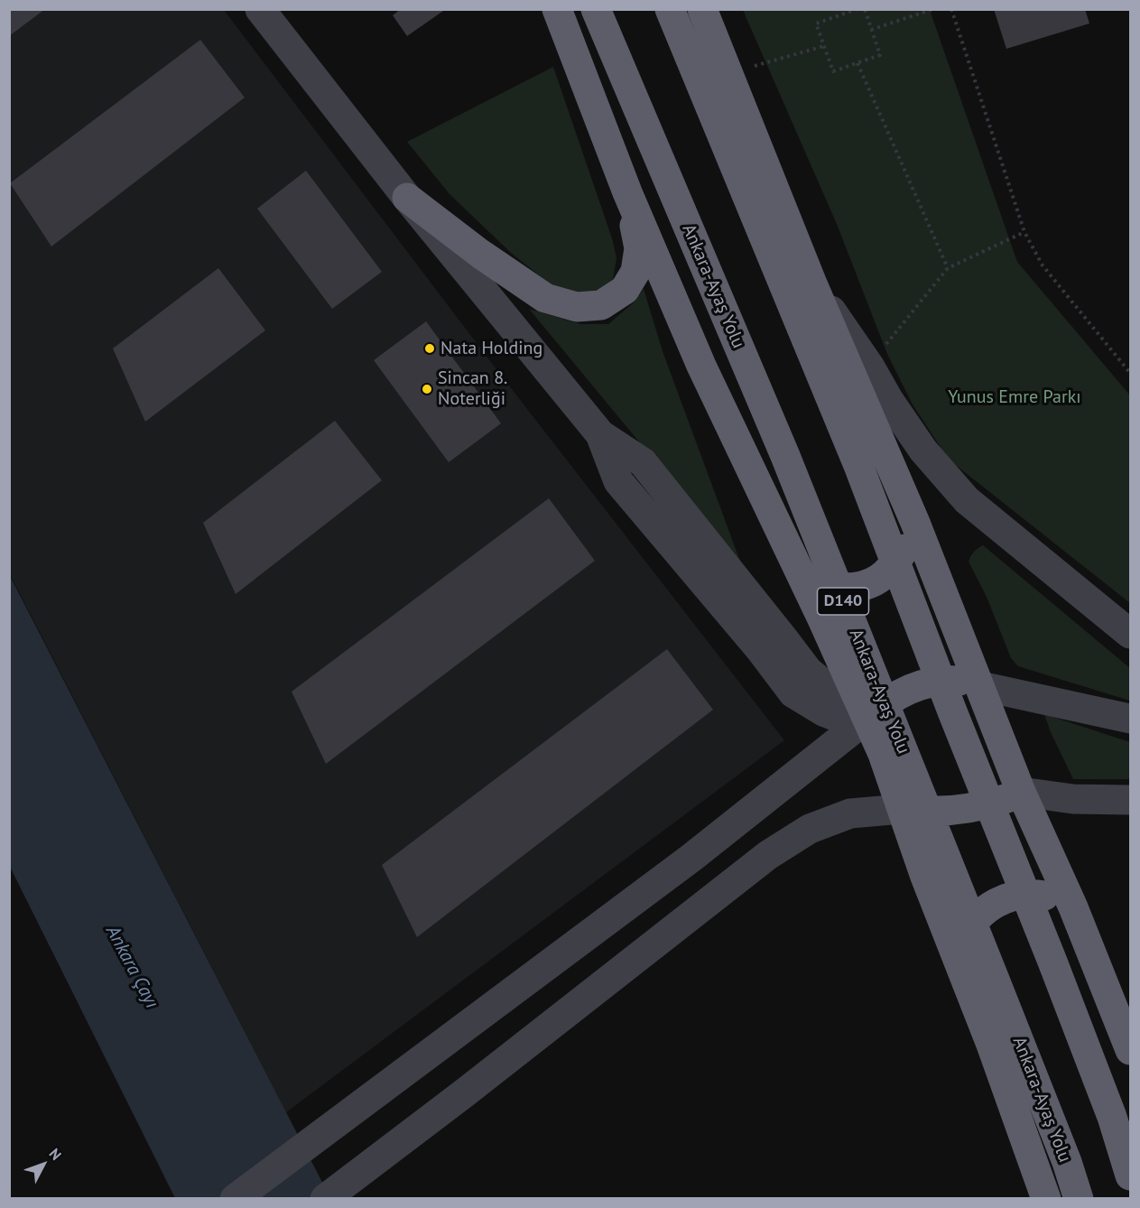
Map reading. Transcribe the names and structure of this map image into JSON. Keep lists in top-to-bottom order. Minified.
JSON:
{"streets":{"highway":["Ankara-Ayaş Yolu","D140"]},"water":["Ankara Çayı"],"parks":["Yunus Emre Parkı"],"places":["Nata Holding","Sincan 8. Noterliği"],"north":"top right"}
